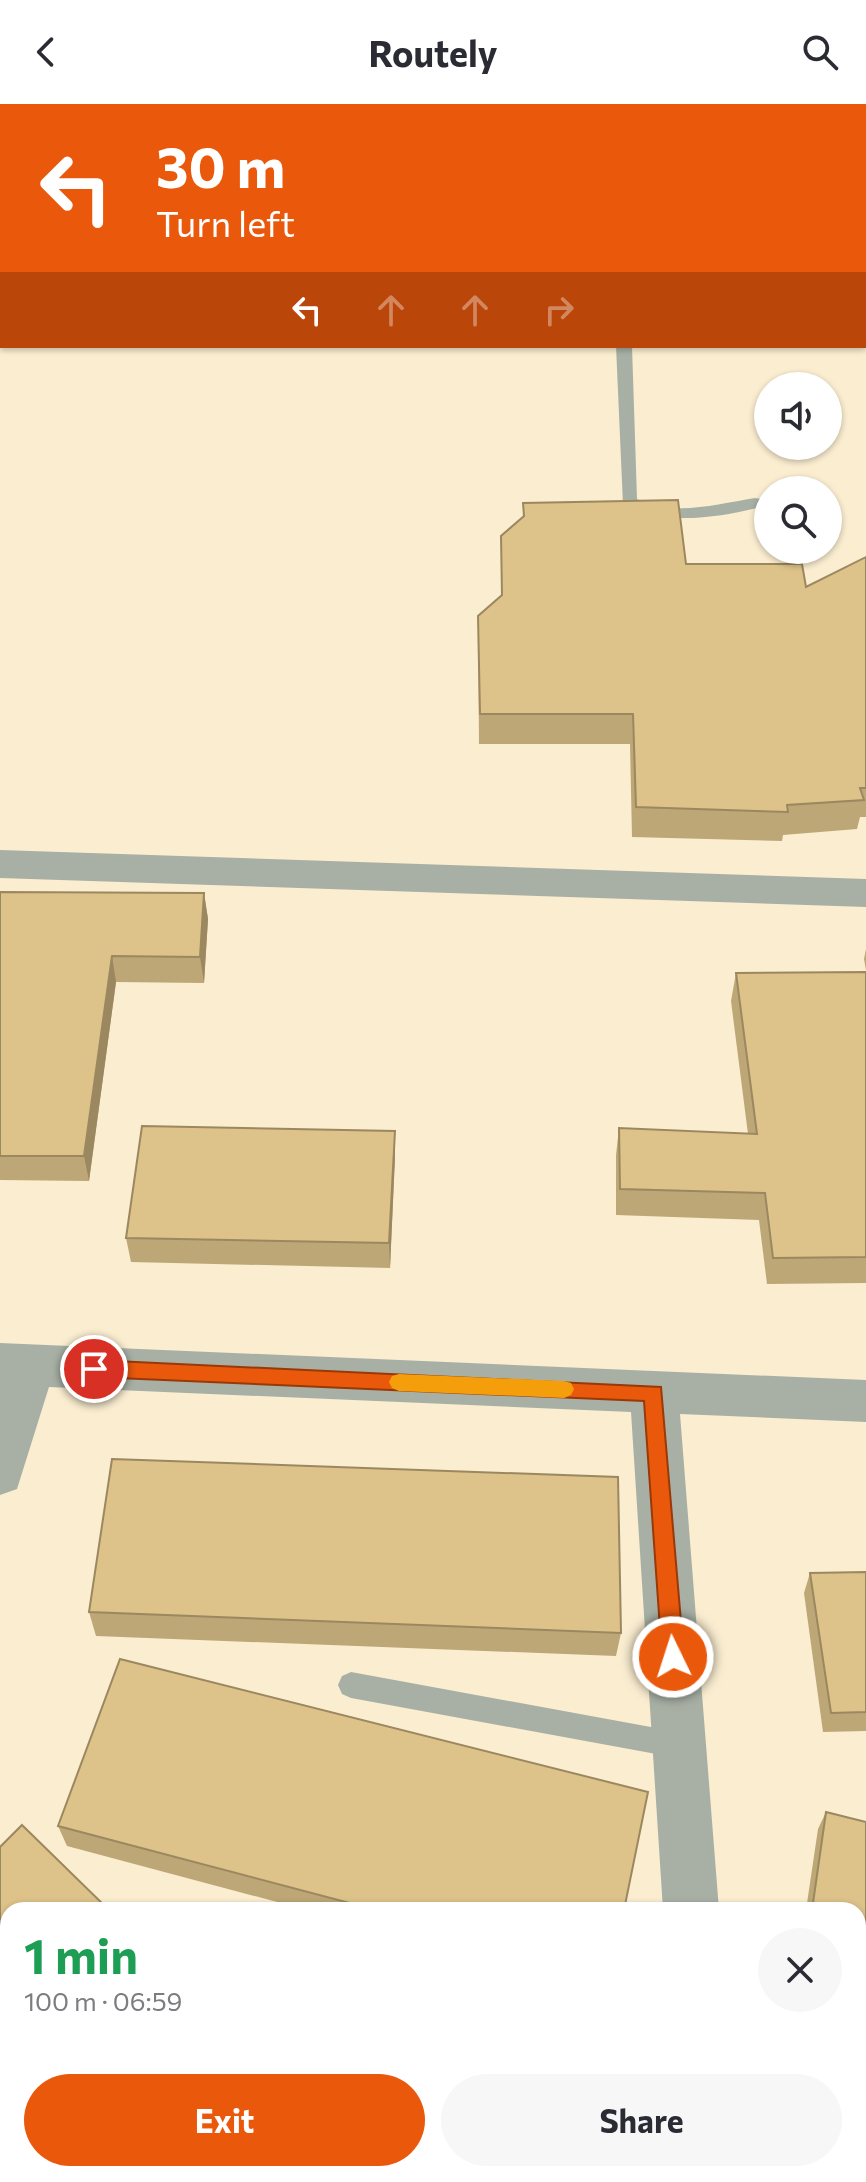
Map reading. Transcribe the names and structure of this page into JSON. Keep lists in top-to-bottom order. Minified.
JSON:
{"page":{"header":"Routely","turn":["30 m","Turn left"],"heading":["1 min","100 m · 06:59"],"buttons":["Exit","Share"]}}
